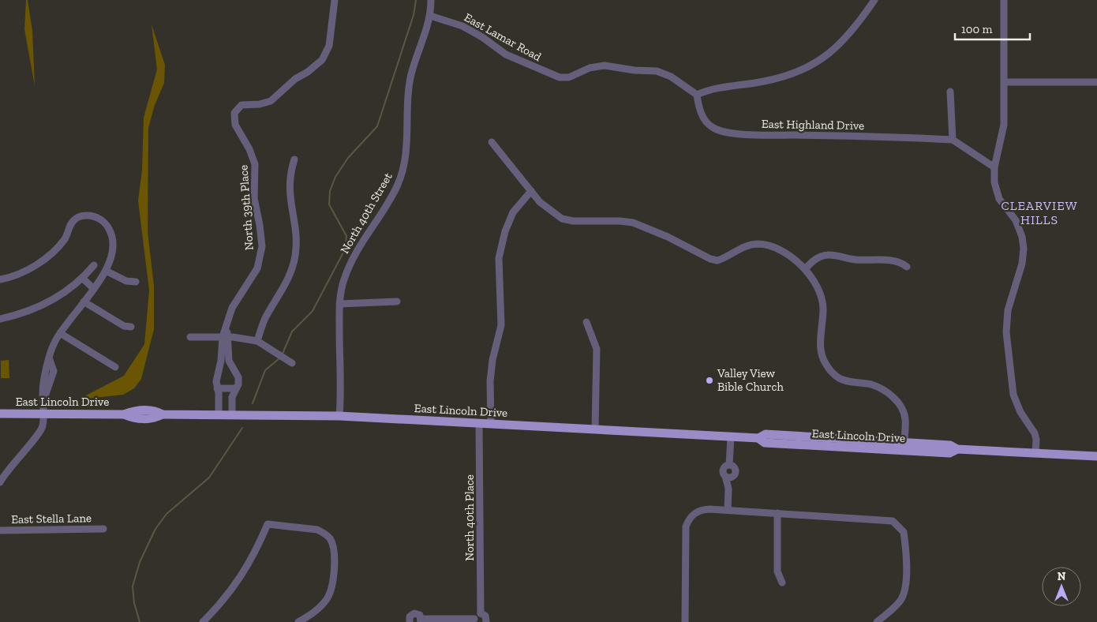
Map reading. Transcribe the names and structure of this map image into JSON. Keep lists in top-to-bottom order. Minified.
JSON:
{"streets":{"main road":["East Lincoln Drive"],"street":["East Lamar Road","East Highland Drive","North 39th Place","North 40th Street","North 40th Place","East Stella Lane"]},"crossings":[["East Lamar Road","East Highland Drive"],["East Lamar Road","North 40th Street"],["North 39th Place","East Lincoln Drive"],["North 40th Street","East Lincoln Drive"],["East Lincoln Drive","North 40th Place"]],"districts":["CLEARVIEW HILLS"],"places":["Valley View Bible Church"],"scale_bar":"100 m","north":"top"}
